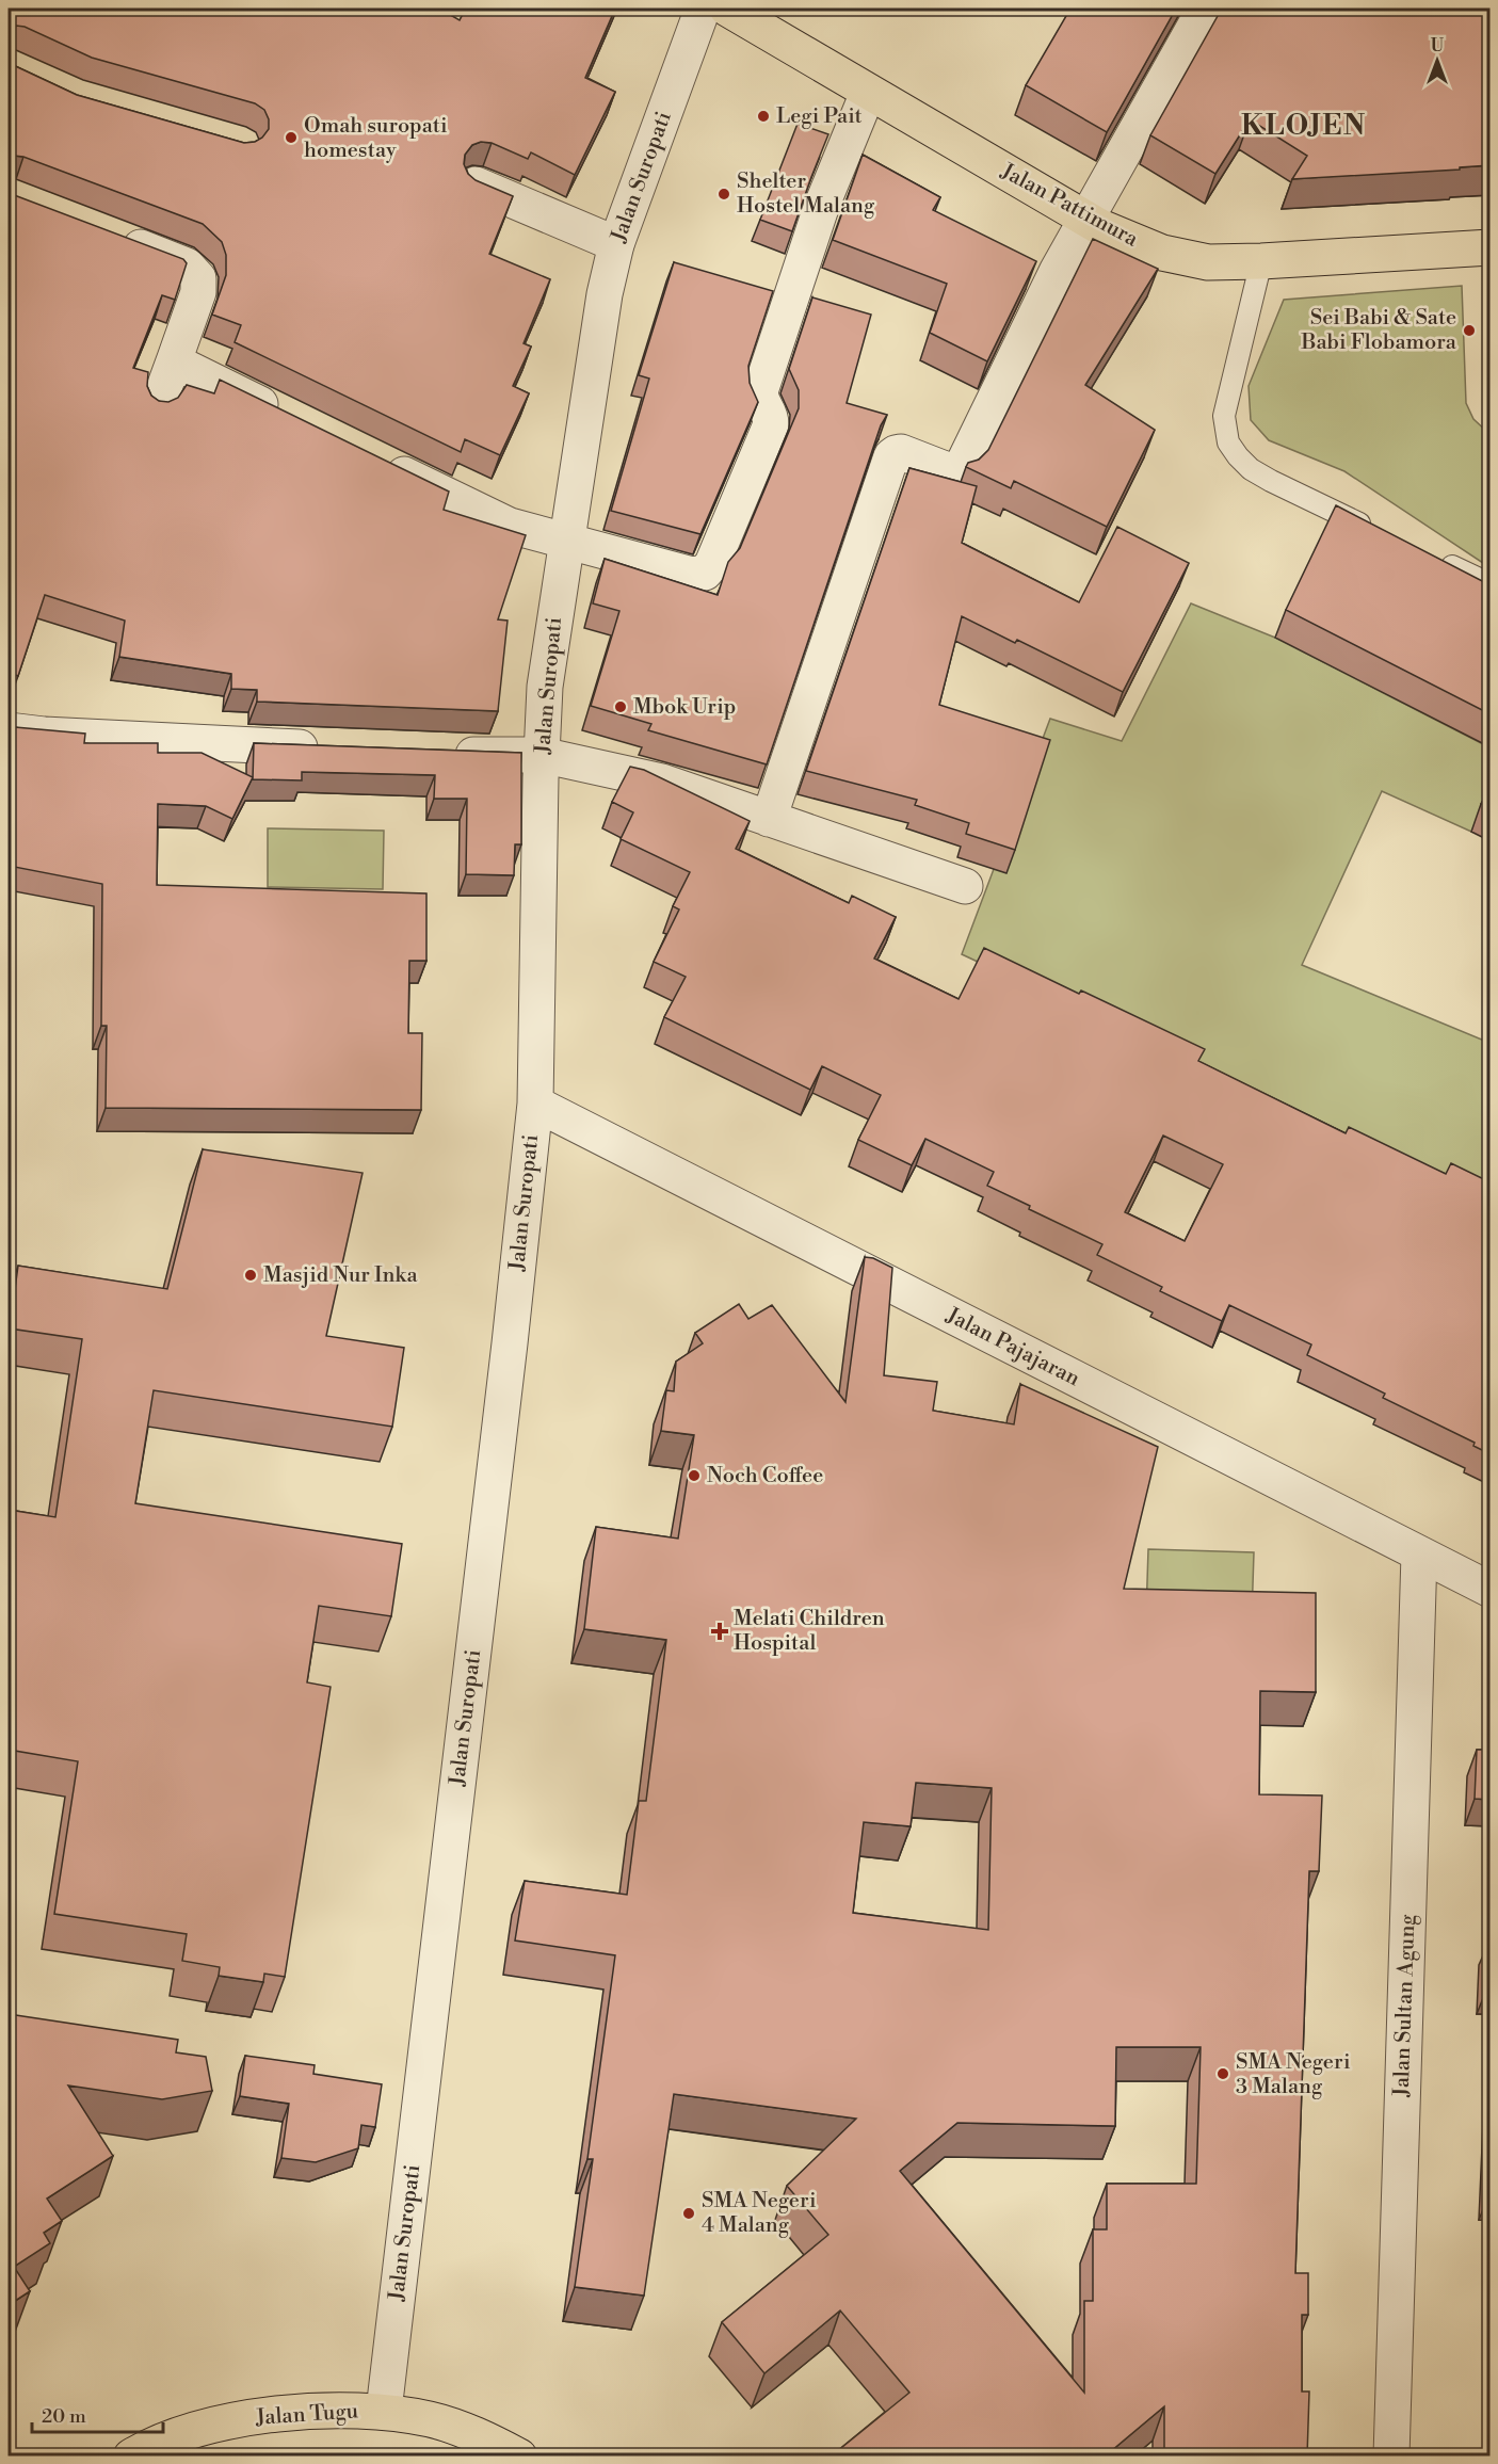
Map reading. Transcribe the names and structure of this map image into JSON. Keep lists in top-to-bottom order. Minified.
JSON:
{"streets":{"main road":["Jalan Pattimura","Jalan Tugu"],"street":["Jalan Suropati","Jalan Pajajaran","Jalan Sultan Agung"]},"crossings":[["Jalan Suropati","Jalan Pajajaran"],["Jalan Suropati","Jalan Tugu"],["Jalan Pajajaran","Jalan Sultan Agung"]],"districts":["KLOJEN"],"places":{"other":["Legi Pait","Omah suropati homestay","Shelter Hostel Malang","Sei Babi & Sate Babi Flobamora","Mbok Urip","Masjid Nur Inka","Noch Coffee","SMA Negeri 3 Malang","SMA Negeri 4 Malang"],"health":["Melati Children Hospital"]},"scale_bar":"20 m","north":"top"}
